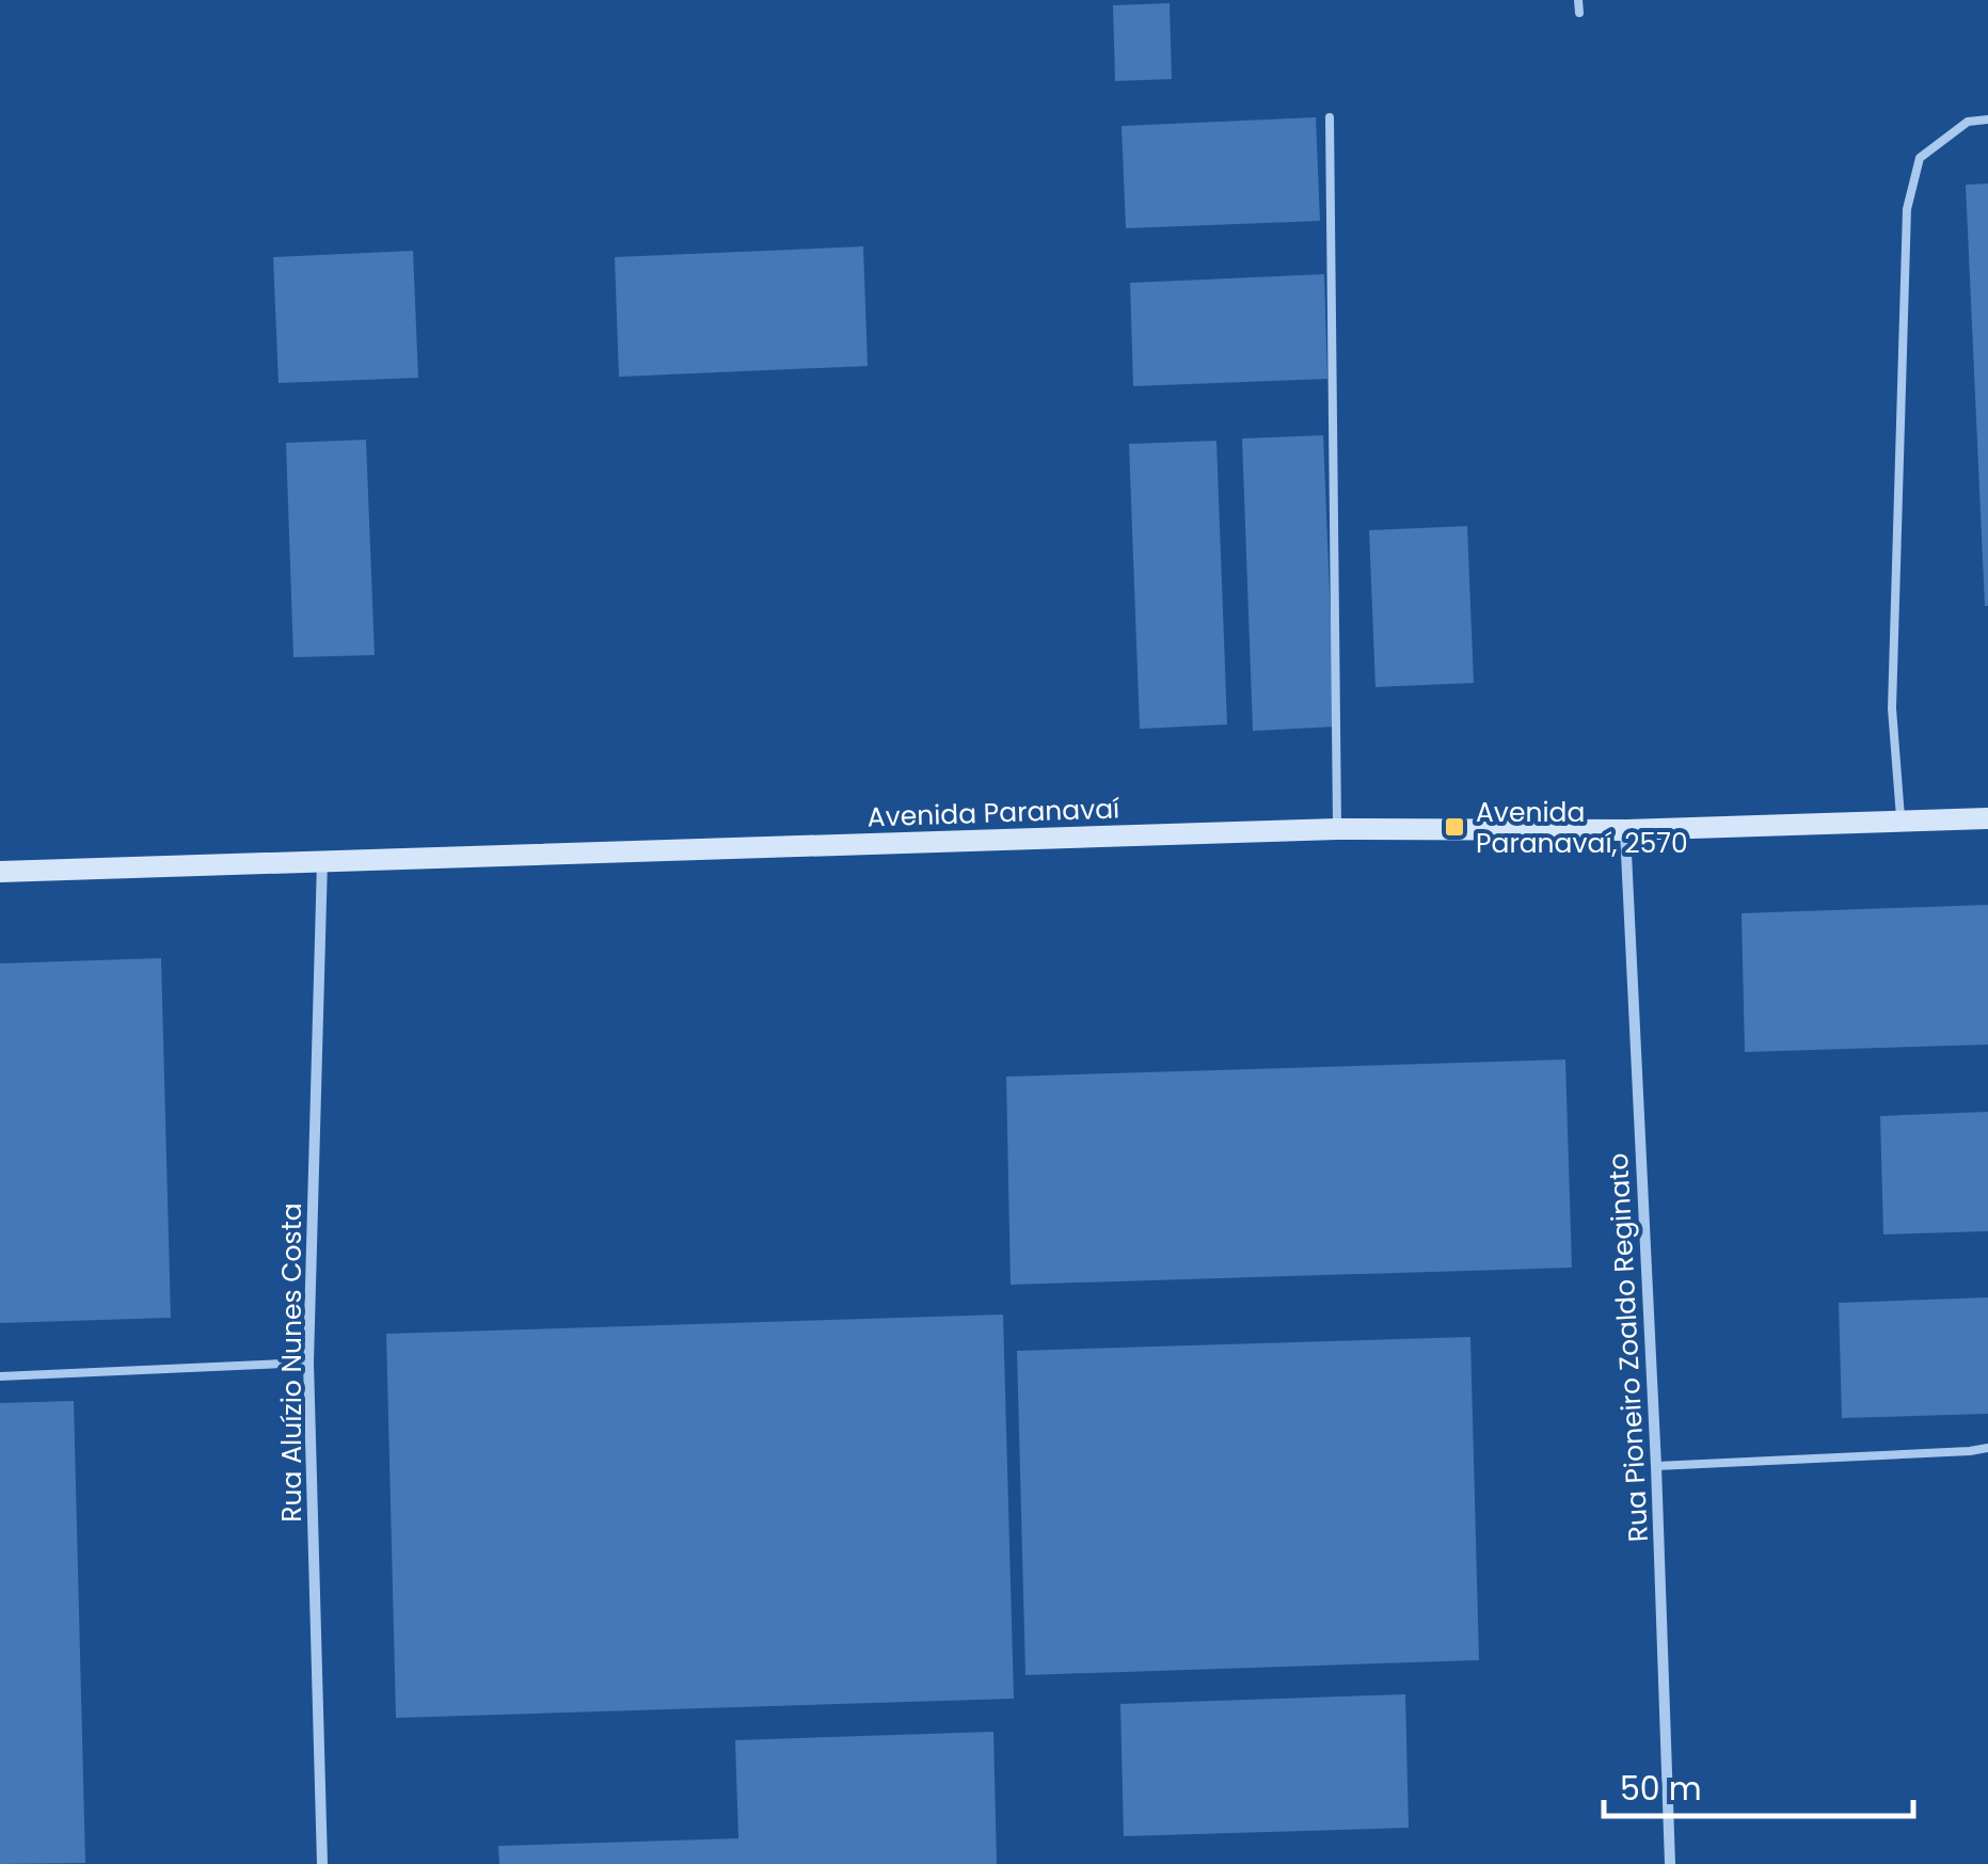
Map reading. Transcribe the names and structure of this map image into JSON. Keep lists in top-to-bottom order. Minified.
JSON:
{"streets":{"street":["Avenida Paranavaí","Rua Pioneiro Zoaldo Reginato","Rua Aluízio Nunes Costa"]},"crossings":[["Avenida Paranavaí","Rua Pioneiro Zoaldo Reginato"],["Avenida Paranavaí","Rua Aluízio Nunes Costa"]],"places":{"transit":["Avenida Paranavaí, 2570"]},"scale_bar":"50 m"}
